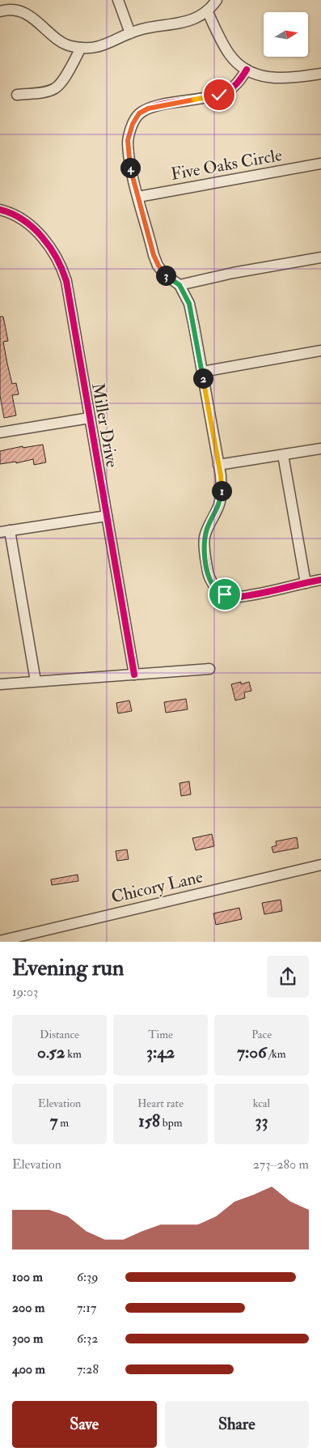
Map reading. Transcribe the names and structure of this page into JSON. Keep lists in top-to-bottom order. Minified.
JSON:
{"streets":{"street":["Five Oaks Circle","Miller Drive","Chicory Lane"]},"north":"right","page":{"pins":["4","3","2","1"],"heading":["Evening run","19:03"],"stats":[["Distance","0.52 km"],["Time","3:42"],["Pace","7:06 /km"],["Elevation","7 m"],["Heart rate","158 bpm"],["kcal","33"]],"chart":["Elevation","273–280 m"],"list":[{"name":"100 m","note":"6:39"},{"name":"200 m","note":"7:17"},{"name":"300 m","note":"6:32"},{"name":"400 m","note":"7:28"}],"buttons":["Save","Share"]}}
